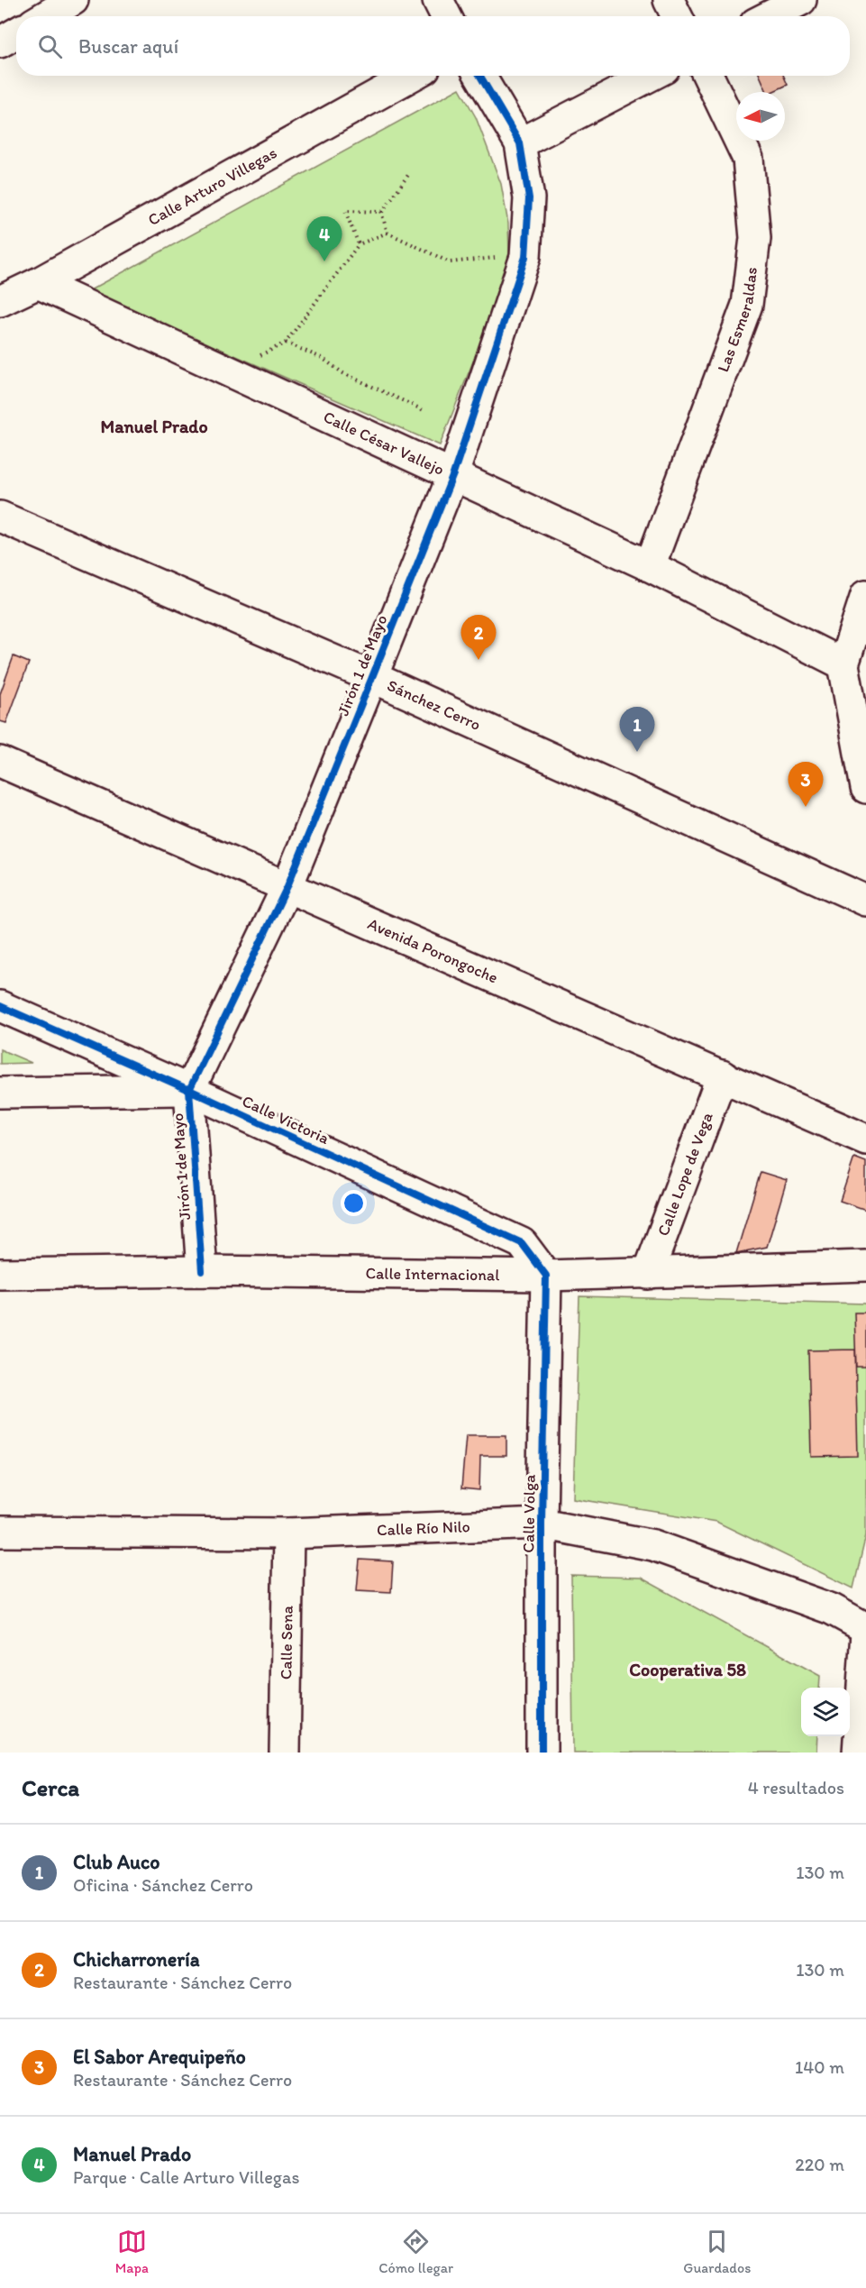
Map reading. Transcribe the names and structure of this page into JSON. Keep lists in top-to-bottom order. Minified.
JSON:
{"streets":{"street":["Calle Arturo Villegas","Las Esmeraldas","Calle César Vallejo","Jirón 1 de Mayo","Sánchez Cerro","Avenida Porongoche","Calle Victoria","Calle Lope de Vega","Calle Internacional","Calle Volga","Calle Río Nilo","Calle Sena"]},"crossings":[["Calle Arturo Villegas","Calle César Vallejo"],["Las Esmeraldas","Calle César Vallejo"],["Calle César Vallejo","Jirón 1 de Mayo"],["Jirón 1 de Mayo","Sánchez Cerro"],["Jirón 1 de Mayo","Avenida Porongoche"],["Jirón 1 de Mayo","Calle Victoria"],["Jirón 1 de Mayo","Calle Internacional"],["Avenida Porongoche","Calle Lope de Vega"],["Calle Victoria","Calle Internacional"],["Calle Victoria","Calle Volga"],["Calle Lope de Vega","Calle Internacional"],["Calle Internacional","Calle Volga"],["Calle Volga","Calle Río Nilo"],["Calle Río Nilo","Calle Sena"]],"districts":["Manuel Prado","Cooperativa 58"],"north":"left","page":{"search":"Buscar aquí","pins":["4","2","1","3"],"heading":["Cerca","4 resultados"],"list":[{"mark":"1","name":"Club Auco","note":"Oficina · Sánchez Cerro","value":"130 m"},{"mark":"2","name":"Chicharronería","note":"Restaurante · Sánchez Cerro","value":"130 m"},{"mark":"3","name":"El Sabor Arequipeño","note":"Restaurante · Sánchez Cerro","value":"140 m"},{"mark":"4","name":"Manuel Prado","note":"Parque · Calle Arturo Villegas","value":"220 m"}],"nav":["Mapa","Cómo llegar","Guardados"]}}
